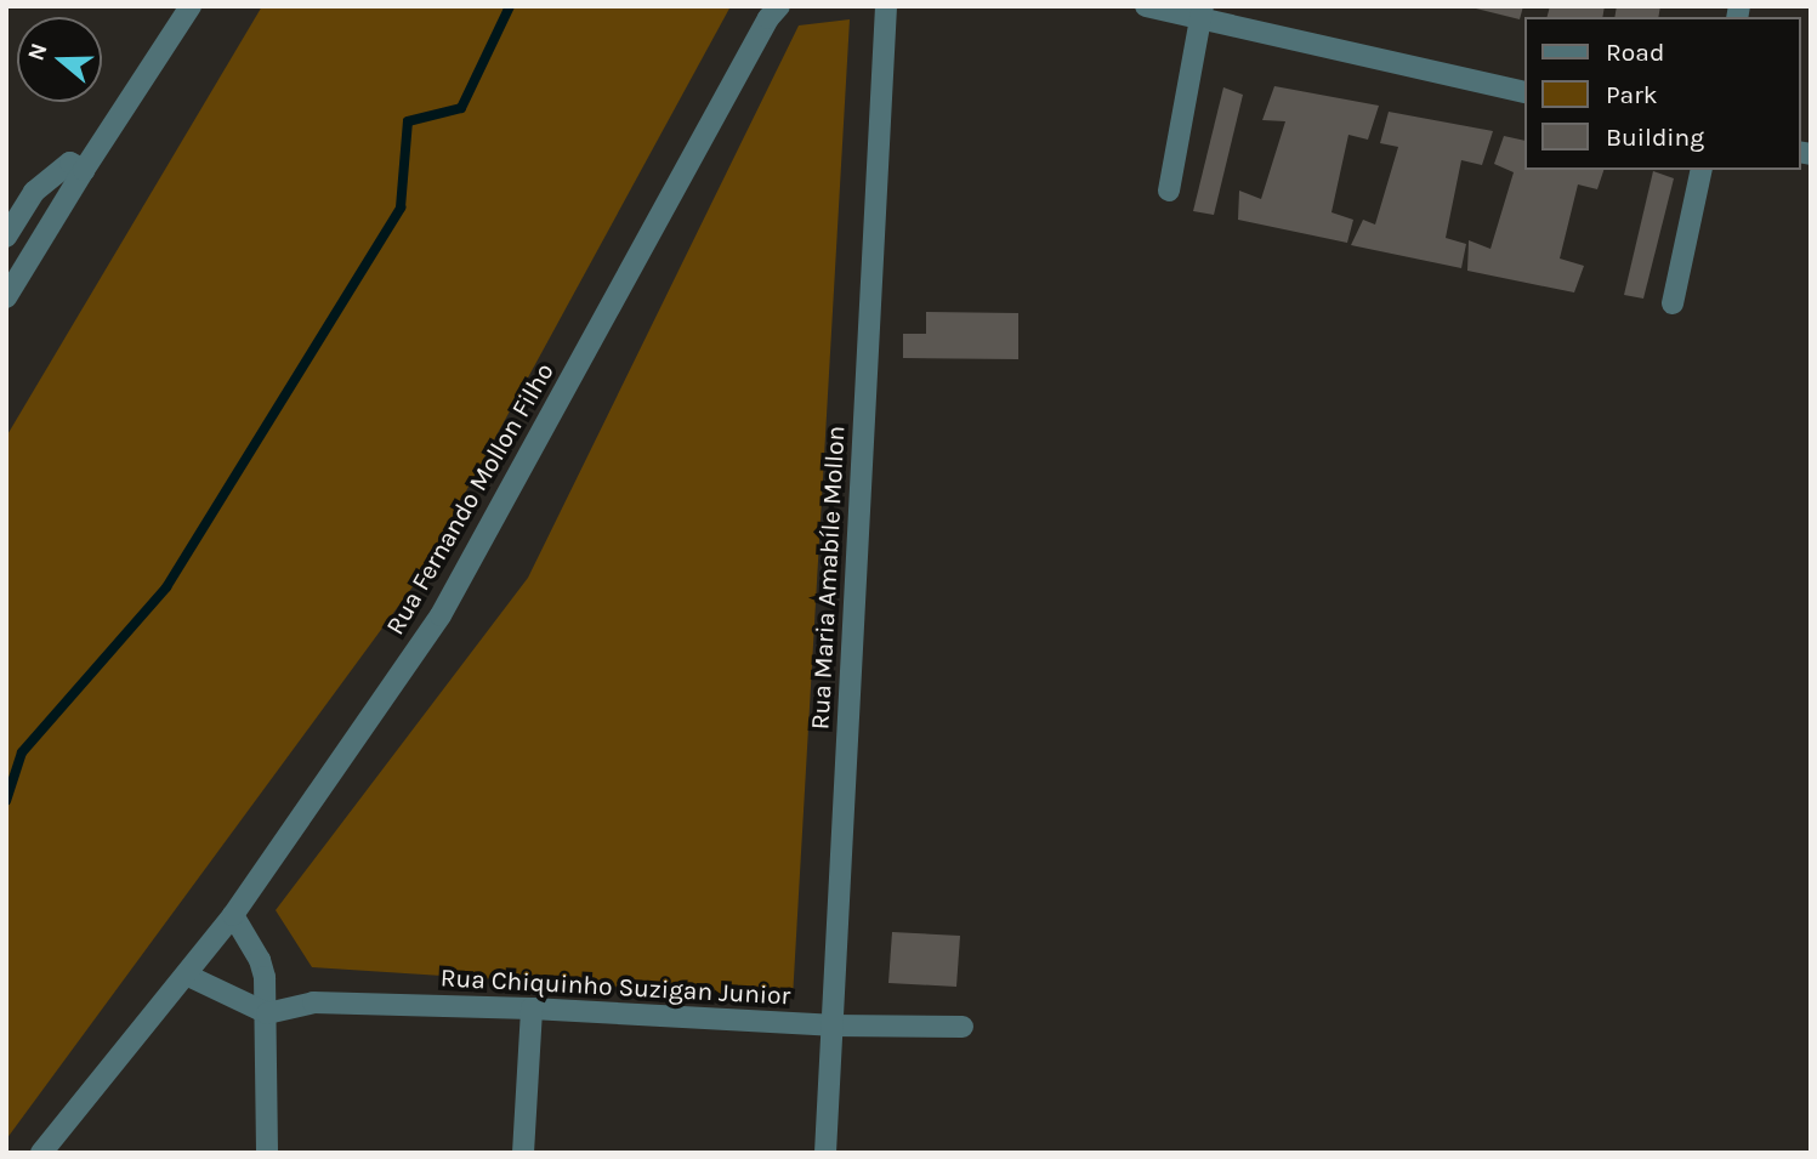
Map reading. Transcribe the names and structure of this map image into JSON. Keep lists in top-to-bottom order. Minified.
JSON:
{"streets":{"street":["Rua Fernando Mollon Filho","Rua Maria Amabíle Mollon","Rua Chiquinho Suzigan Junior"]},"crossings":[["Rua Maria Amabíle Mollon","Rua Chiquinho Suzigan Junior"]],"legend":["Road","Park","Building"],"north":"left"}
